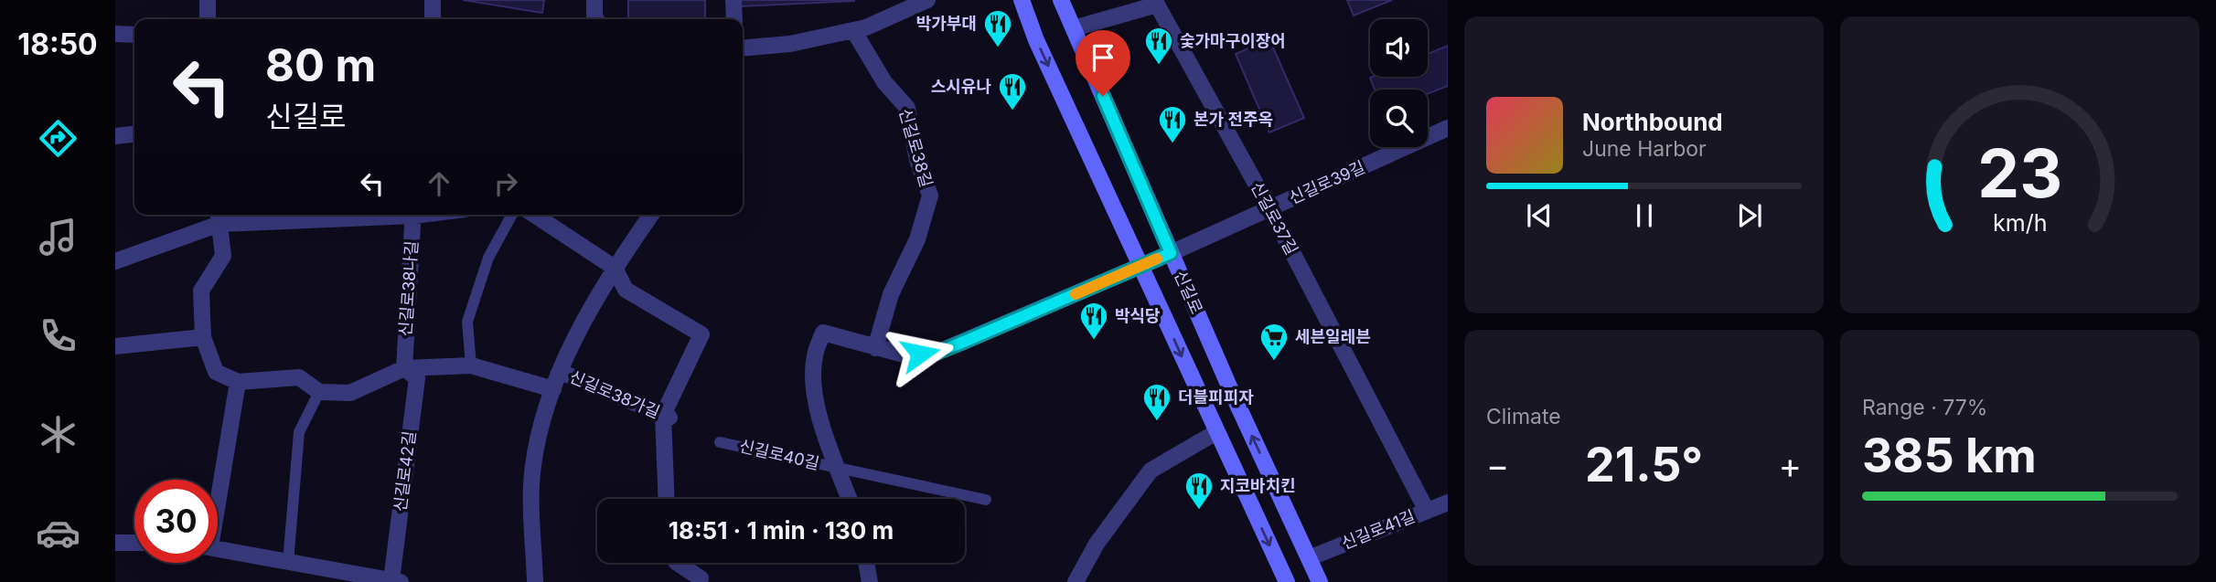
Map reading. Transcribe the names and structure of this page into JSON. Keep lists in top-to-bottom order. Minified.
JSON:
{"streets":{"main road":["신길로"],"street":["신길로38길","신길로39길","신길로37길","신길로38나길","신길로38가길","신길로40길","신길로42길","신길로41길"]},"crossings":[["신길로38길","신길로40길"],["신길로39길","신길로37길"],["신길로39길","신길로"],["신길로39길","신길로40길"],["신길로37길","신길로"],["신길로37길","신길로41길"],["신길로38나길","신길로38가길"],["신길로38나길","신길로42길"],["신길로","신길로40길"],["신길로","신길로41길"],["신길로38가길","신길로42길"]],"places":{"restaurant":["박가부대","숯가마구이장어","스시유나","본가 전주옥","박식당","더블피피자","지코바치킨"],"supermarket":["세븐일레븐"]},"page":{"tabs":"18:50","turn":["80 m","신길로"],"song":["Northbound","June Harbor"],"tile":["Climate",["Range · 77%","385 km"]],"heat":["−","21.5°","+"],"limit":"30","trip":"18:51 · 1 min · 130 m","gauge":["23","km/h"]}}
